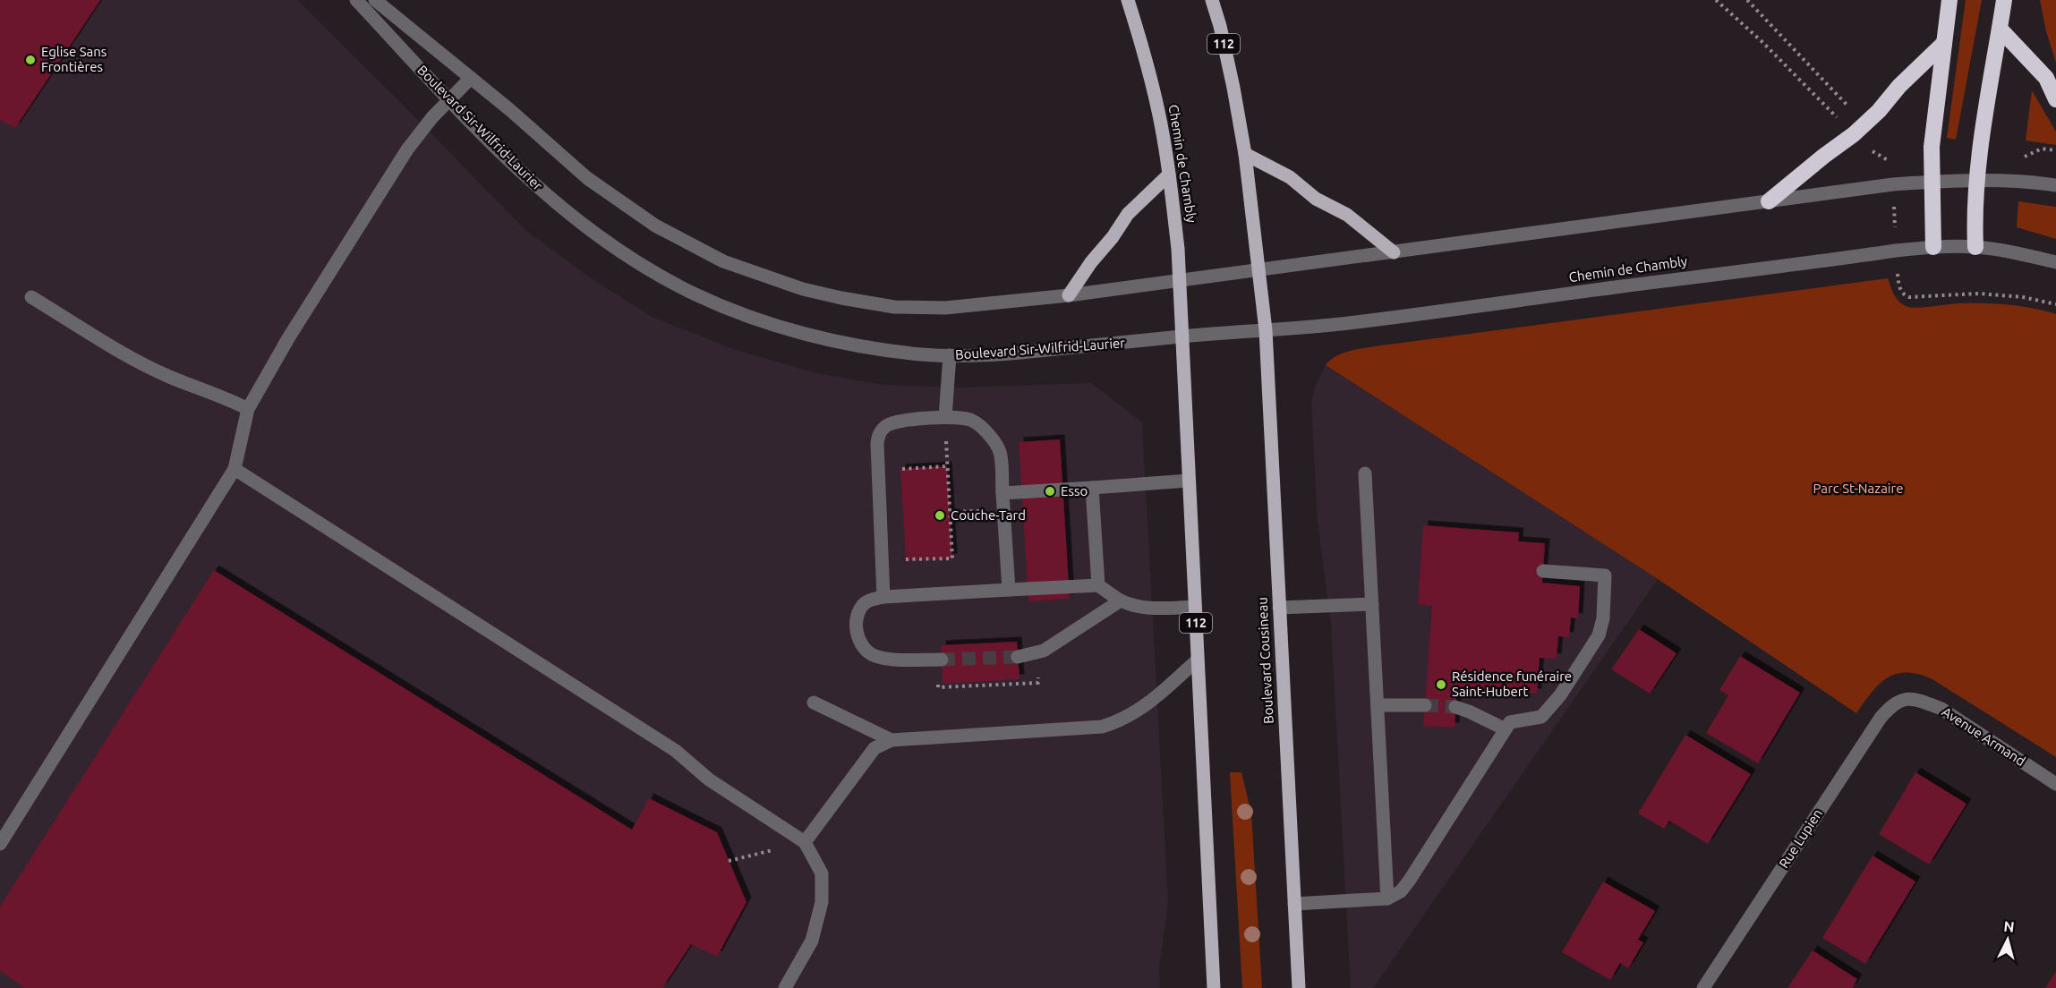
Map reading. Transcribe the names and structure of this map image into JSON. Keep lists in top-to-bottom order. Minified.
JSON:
{"streets":{"main road":["112","Chemin de Chambly","Boulevard Cousineau"],"street":["Boulevard Sir-Wilfrid-Laurier","Avenue Armand","Rue Lupien"]},"crossings":[["112","Boulevard Sir-Wilfrid-Laurier"],["112","Chemin de Chambly"],["112","Boulevard Cousineau"],["Boulevard Sir-Wilfrid-Laurier","Chemin de Chambly"],["Boulevard Sir-Wilfrid-Laurier","Boulevard Cousineau"],["Chemin de Chambly","Boulevard Cousineau"],["Avenue Armand","Rue Lupien"]],"parks":["Parc St-Nazaire"],"places":["Eglise Sans Frontières","Esso","Couche-Tard","Résidence funéraire Saint-Hubert"],"north":"top"}
